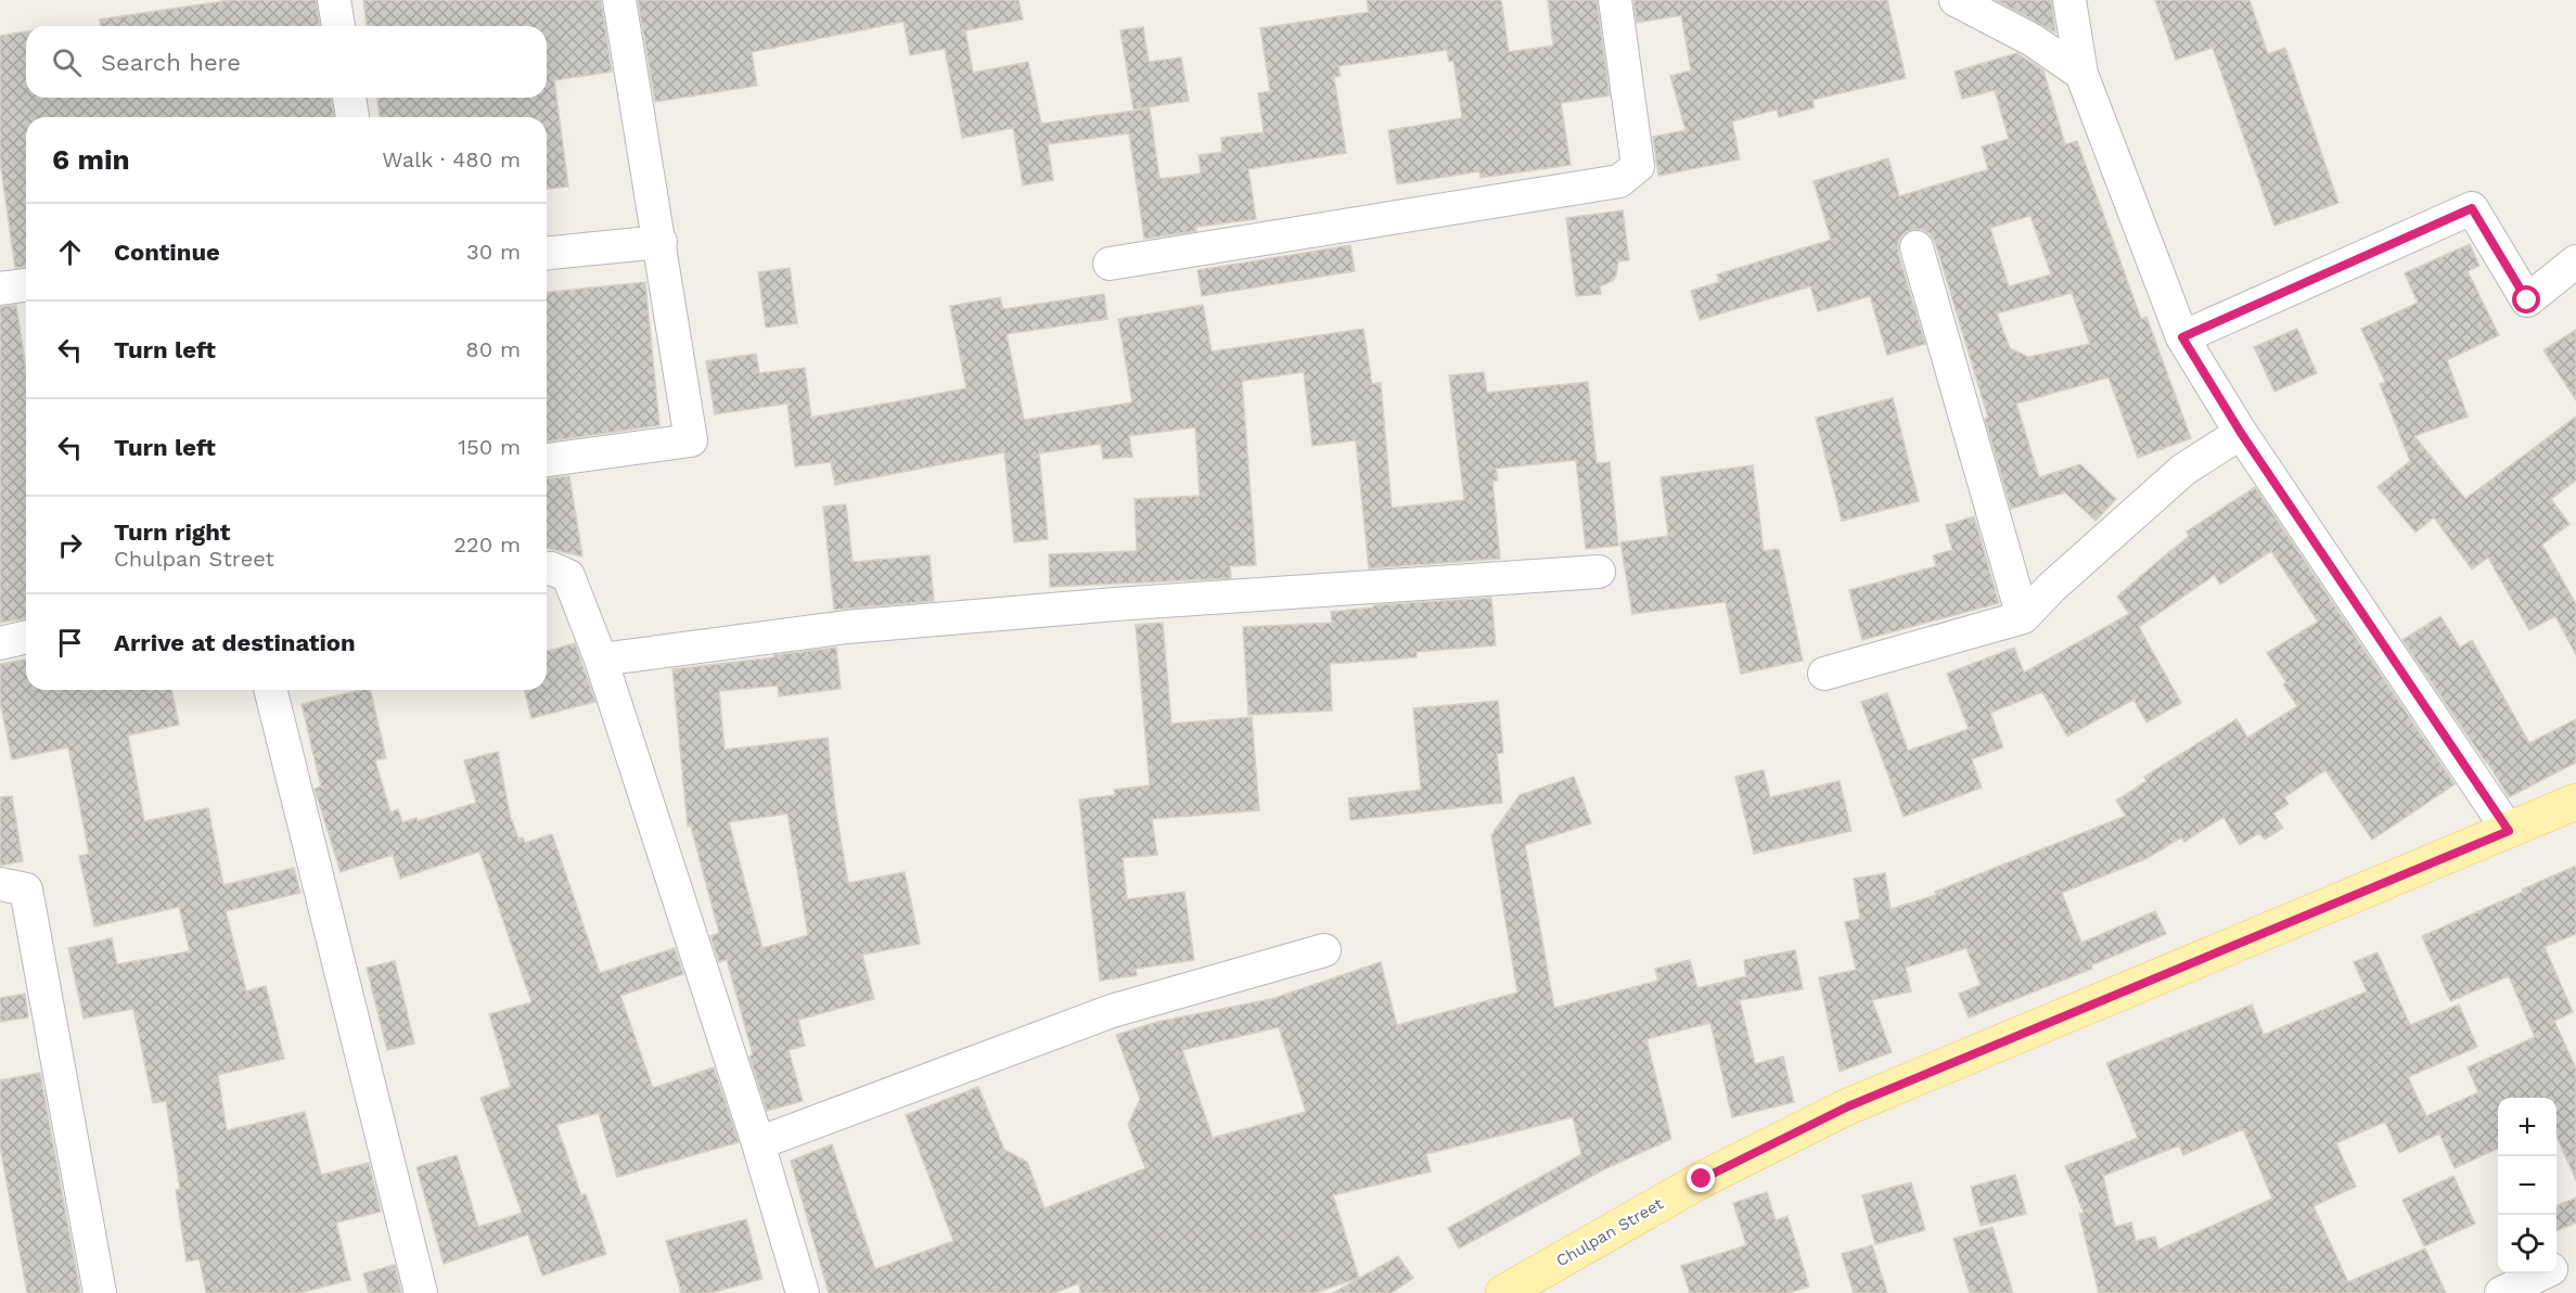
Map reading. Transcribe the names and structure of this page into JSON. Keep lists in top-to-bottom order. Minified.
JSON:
{"streets":{"main road":["Chulpan Street"]},"page":{"search":"Search here","heading":["6 min","Walk · 480 m"],"list":[["Continue","30 m"],["Turn left","80 m"],["Turn left","150 m"],["Turn right","Chulpan Street","220 m"],"Arrive at destination"],"map_buttons":["+","−"]}}
